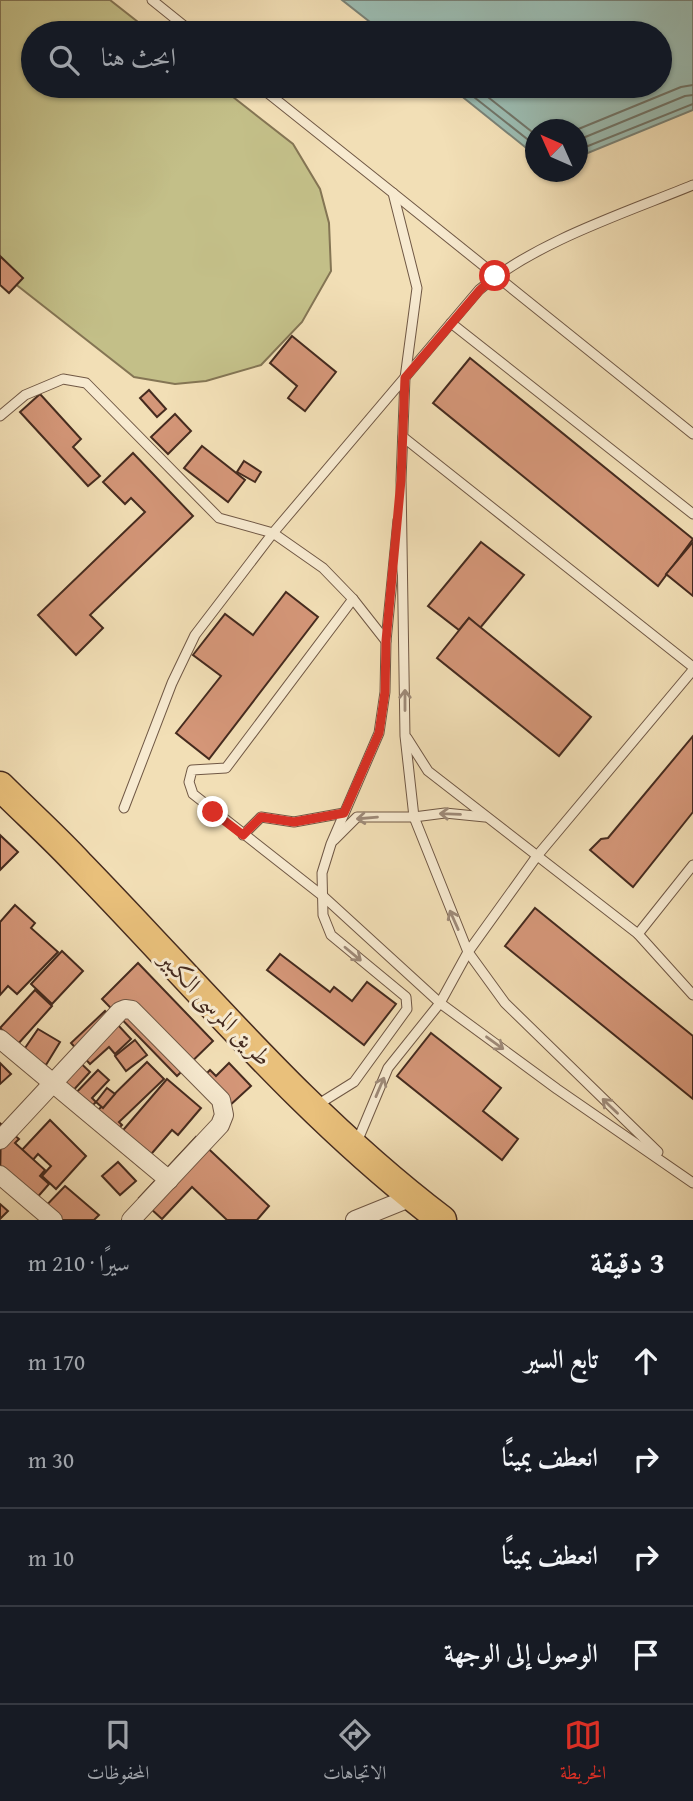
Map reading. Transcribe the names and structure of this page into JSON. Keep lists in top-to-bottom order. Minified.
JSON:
{"streets":{"main road":["طريق المرسى الكبير"]},"north":"top left","page":{"search":"ابحث هنا","heading":["3 دقيقة","سيرًا · 210 m"],"list":[["تابع السير","170 m"],["انعطف يمينًا","30 m"],["انعطف يمينًا","10 m"],"الوصول إلى الوجهة"],"nav":["الخريطة","الاتجاهات","المحفوظات"]}}
